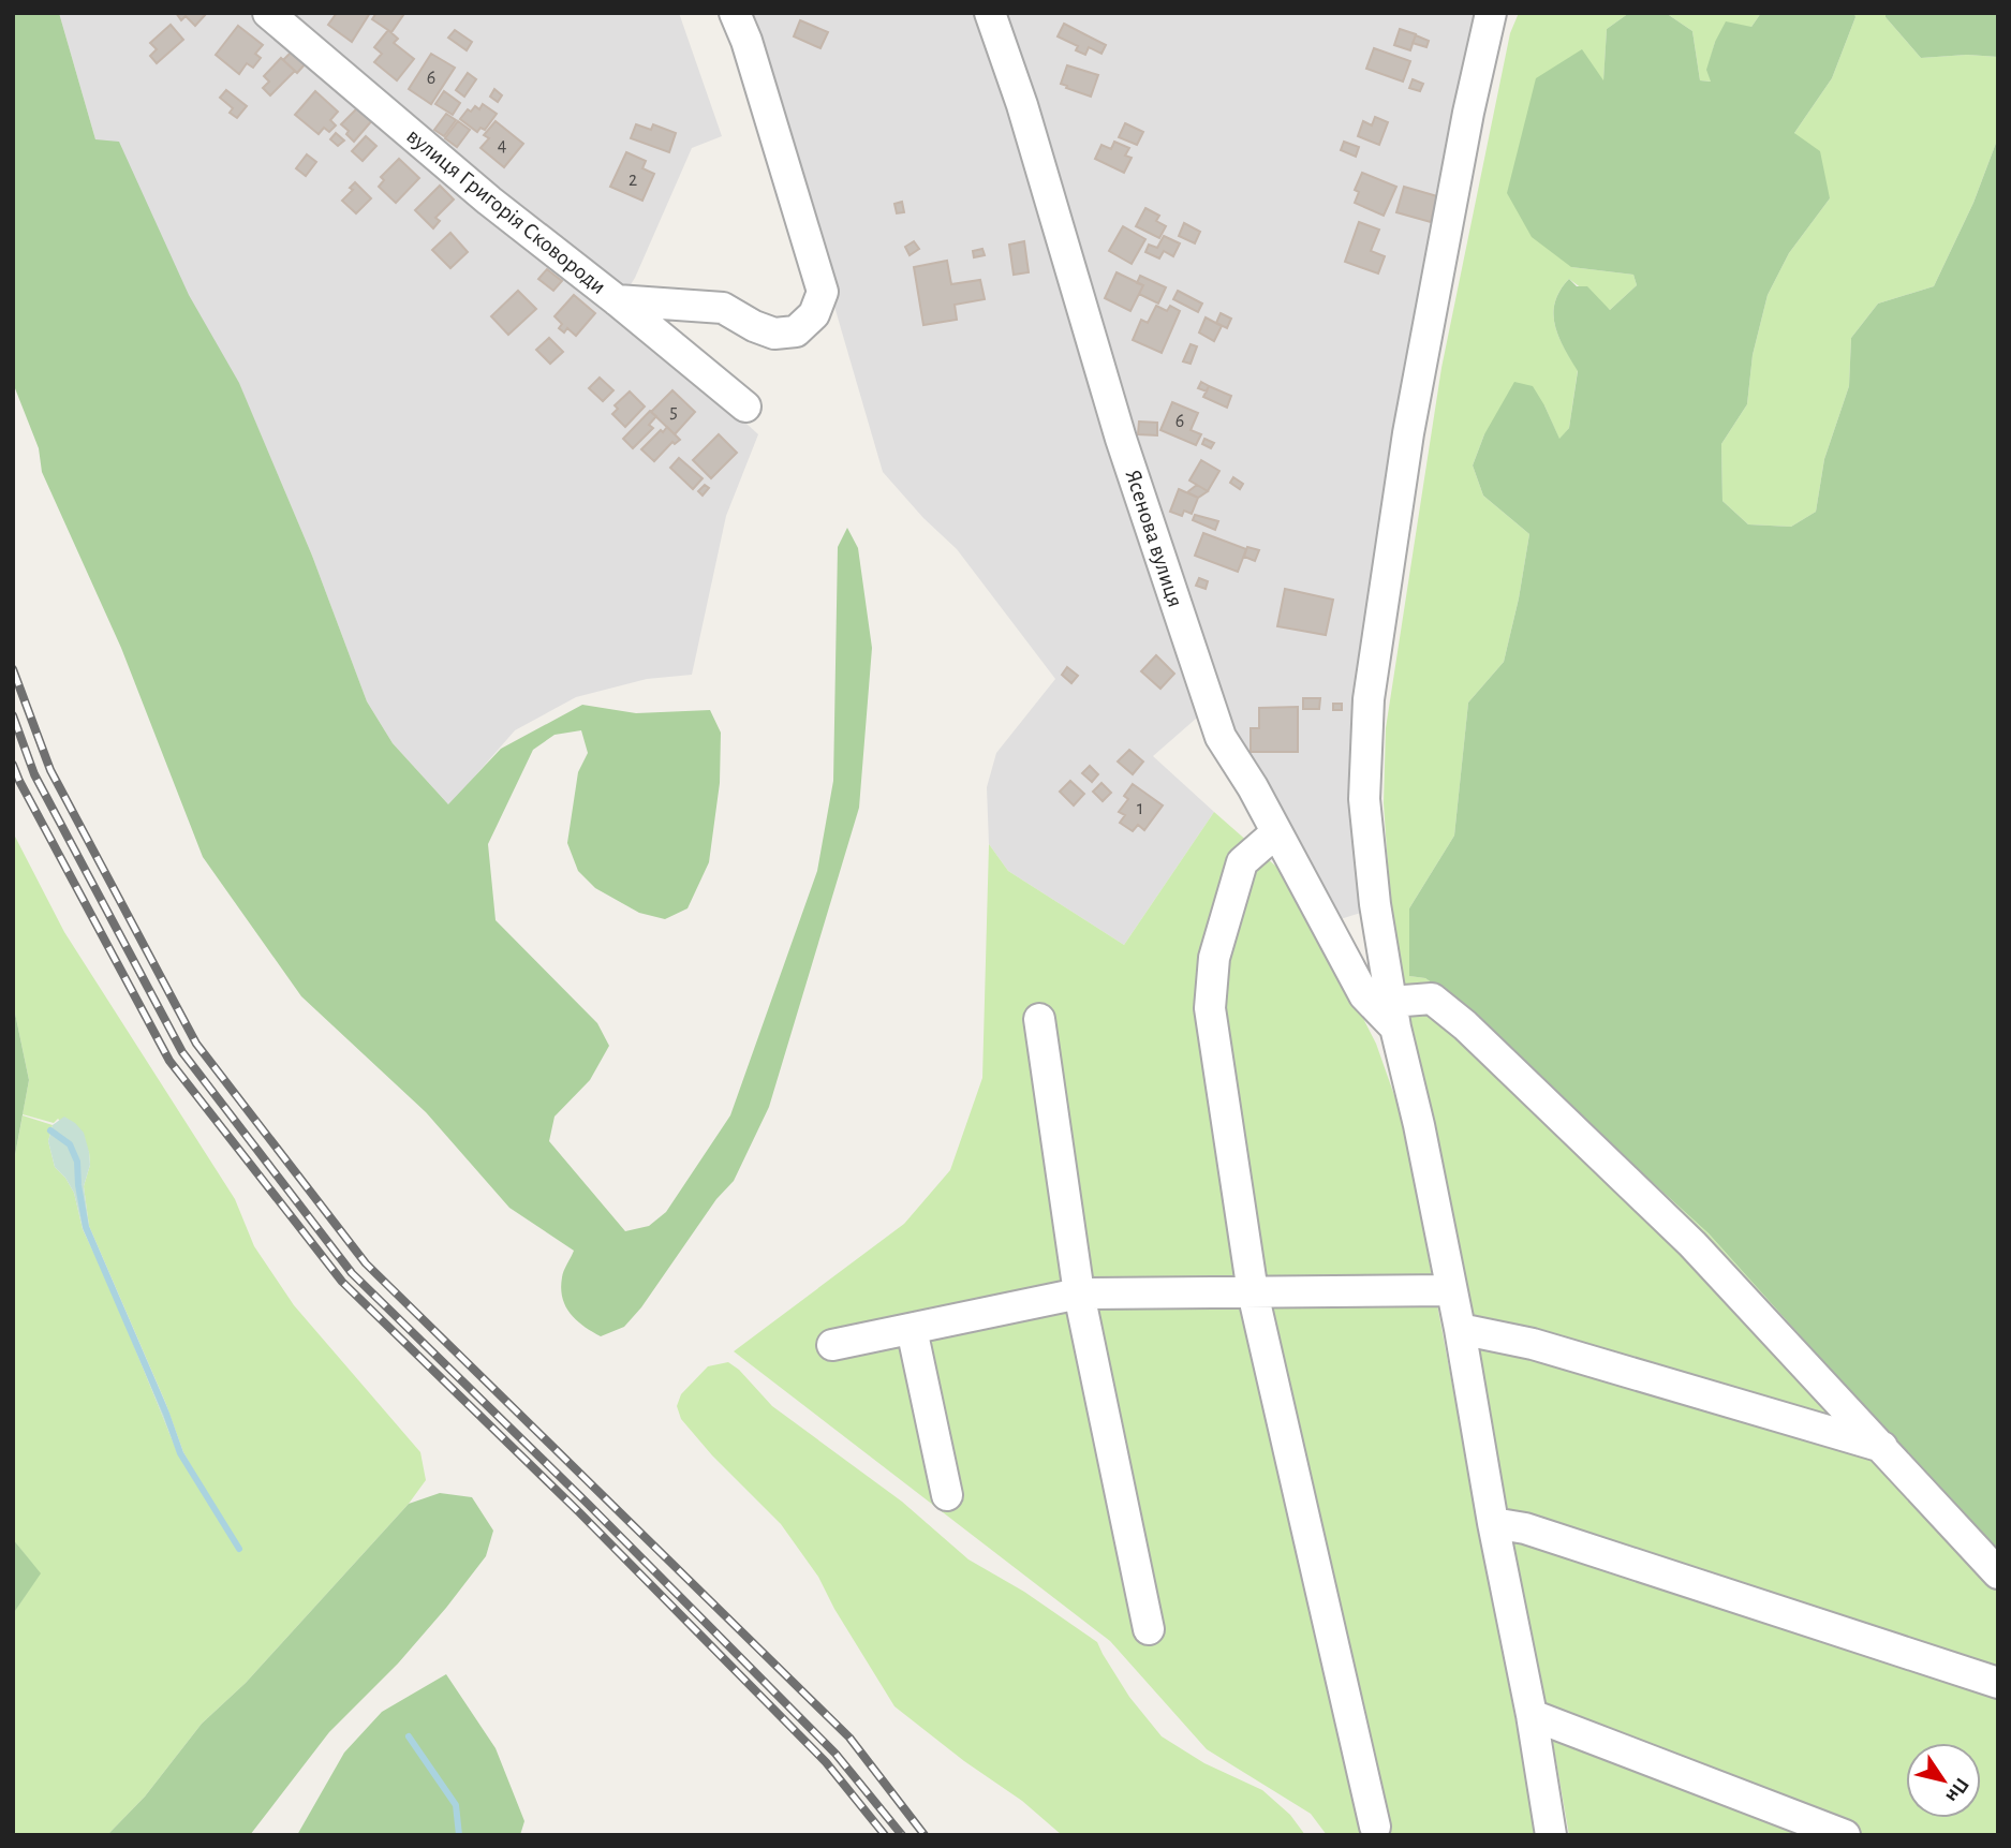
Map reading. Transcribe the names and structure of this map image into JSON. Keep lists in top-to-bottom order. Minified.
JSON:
{"streets":{"street":["вулиця Григорія Сковороди","Ясенова вулиця"]},"house_numbers":["6","4","2","5","6","1"],"north":"bottom right"}
